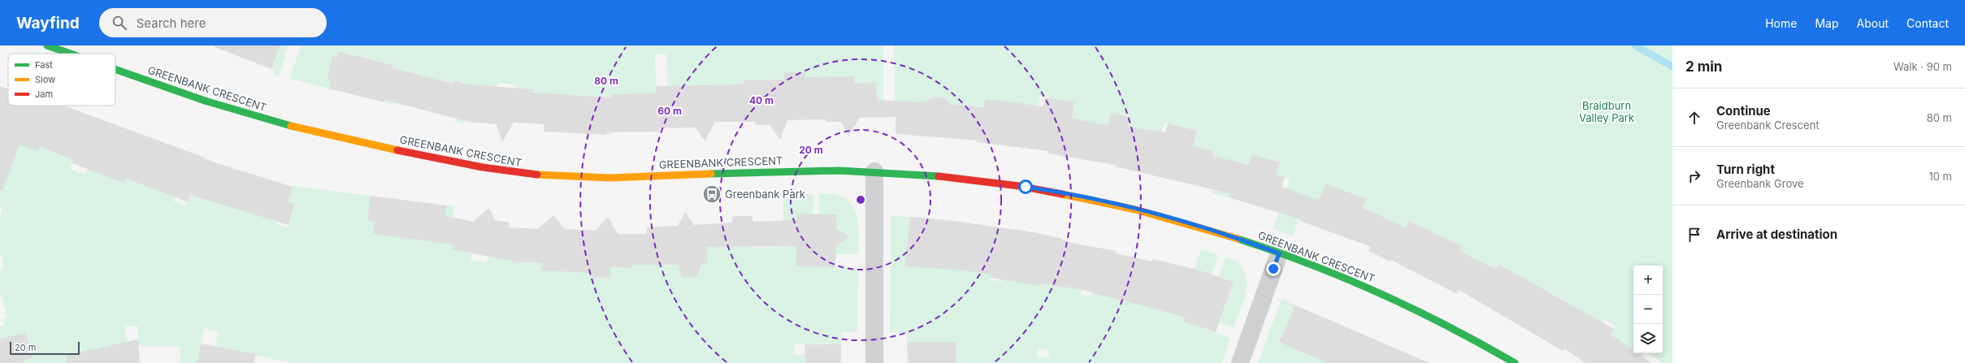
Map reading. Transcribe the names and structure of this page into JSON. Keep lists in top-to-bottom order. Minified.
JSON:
{"streets":{"street":["GREENBANK CRESCENT"]},"parks":["Braidburn Valley Park"],"places":{"bus stop":["Greenbank Park"]},"legend":["Fast","Slow","Jam"],"scale_bar":"20 m","page":{"header":"Wayfind","search":"Search here","nav":["Home","Map","About","Contact"],"heading":["2 min","Walk · 90 m"],"list":[["Continue","Greenbank Crescent","80 m"],["Turn right","Greenbank Grove","10 m"],"Arrive at destination"],"map_buttons":["+","−"],"scale":"20 m"},"rings":["80 m","40 m","60 m","20 m"]}
